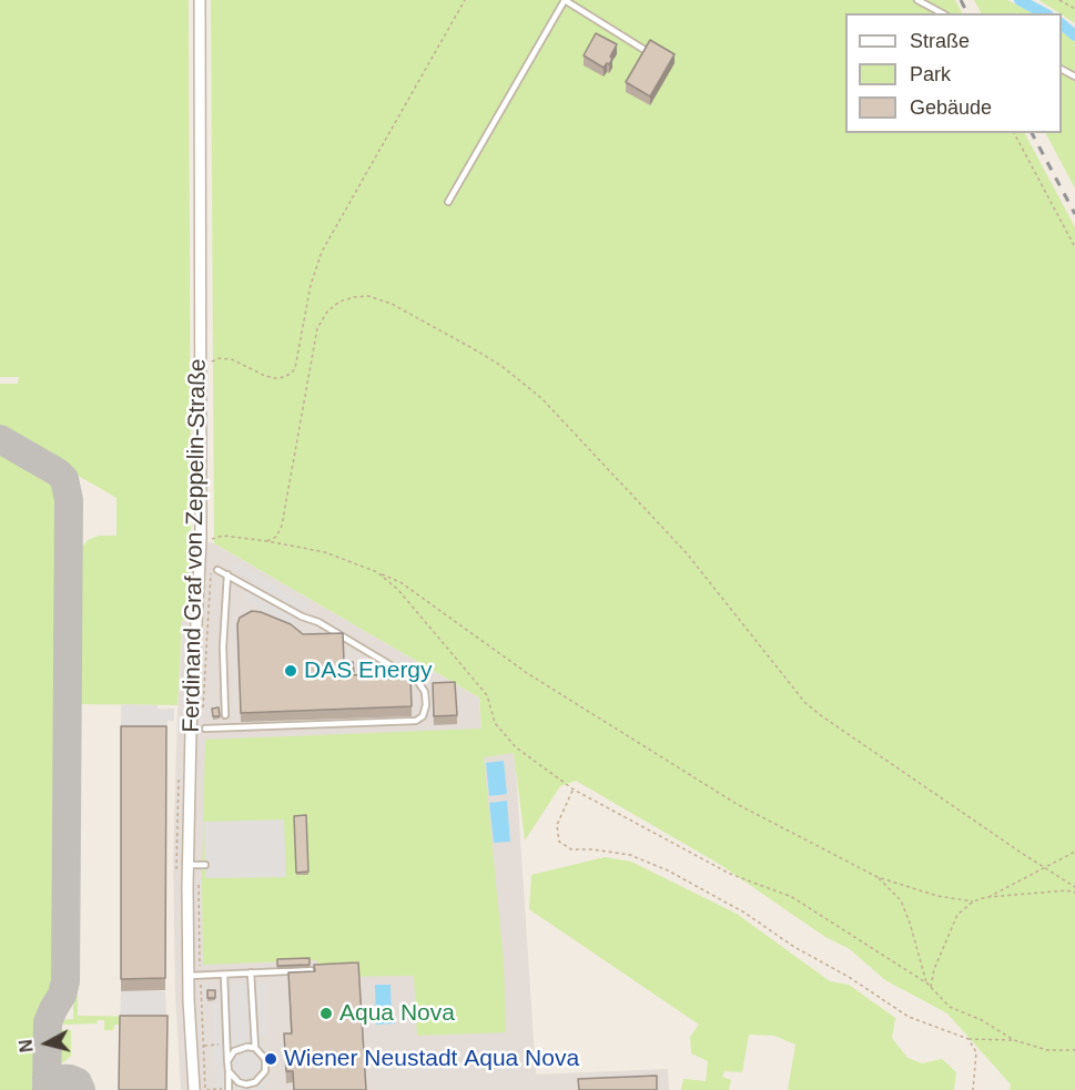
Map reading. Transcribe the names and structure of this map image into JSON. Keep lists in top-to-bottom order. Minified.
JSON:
{"streets":{"street":["Ferdinand Graf von Zeppelin-Straße"]},"places":["DAS Energy","Aqua Nova","Wiener Neustadt Aqua Nova"],"legend":["Straße","Park","Gebäude"],"north":"left"}
